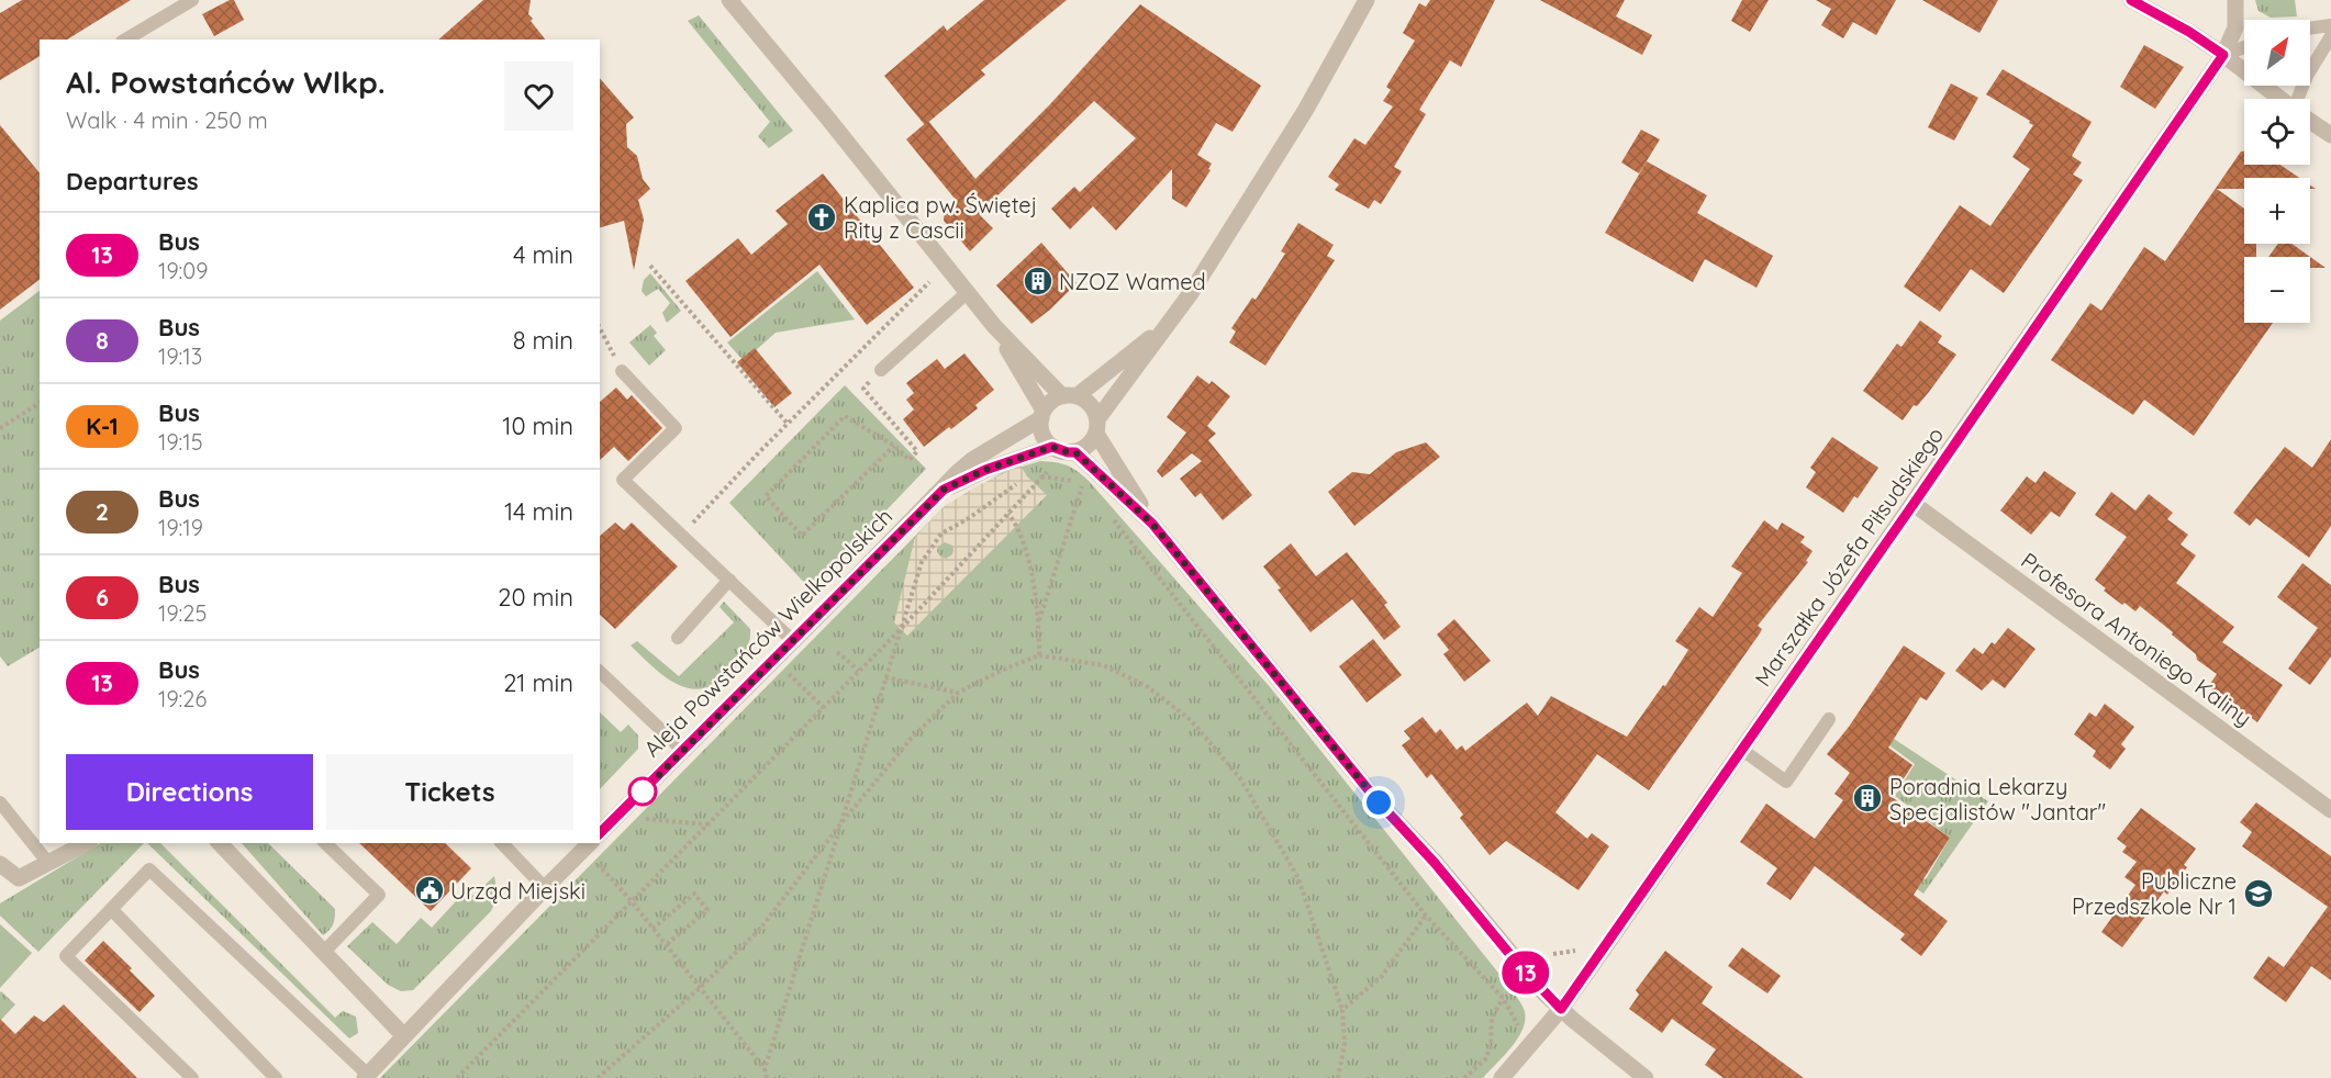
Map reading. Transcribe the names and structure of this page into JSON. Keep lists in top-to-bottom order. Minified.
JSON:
{"streets":{"street":["Marszałka Józefa Piłsudskiego","Aleja Powstańców Wielkopolskich","Profesora Antoniego Kaliny"]},"crossings":[["Marszałka Józefa Piłsudskiego","Profesora Antoniego Kaliny"]],"places":{"church":["Kaplica pw. Świętej Rity z Cascii"],"building":["NZOZ Wamed","Poradnia Lekarzy Specjalistów \"Jantar\""],"public building":["Urząd Miejski"],"school or university":["Publiczne Przedszkole Nr 1"]},"lines":["bus line 13"],"north":"top right","page":{"on_map":"13","map_buttons":["+","−"],"heading":[["Al. Powstańców Wlkp.","Walk · 4 min · 250 m"],"Departures"],"list":[{"mark":"13","name":"Bus","note":"19:09","value":"4 min"},{"mark":"8","name":"Bus","note":"19:13","value":"8 min"},{"mark":"K-1","name":"Bus","note":"19:15","value":"10 min"},{"mark":"2","name":"Bus","note":"19:19","value":"14 min"},{"mark":"6","name":"Bus","note":"19:25","value":"20 min"},{"mark":"13","name":"Bus","note":"19:26","value":"21 min"}],"buttons":["Directions","Tickets"]}}
